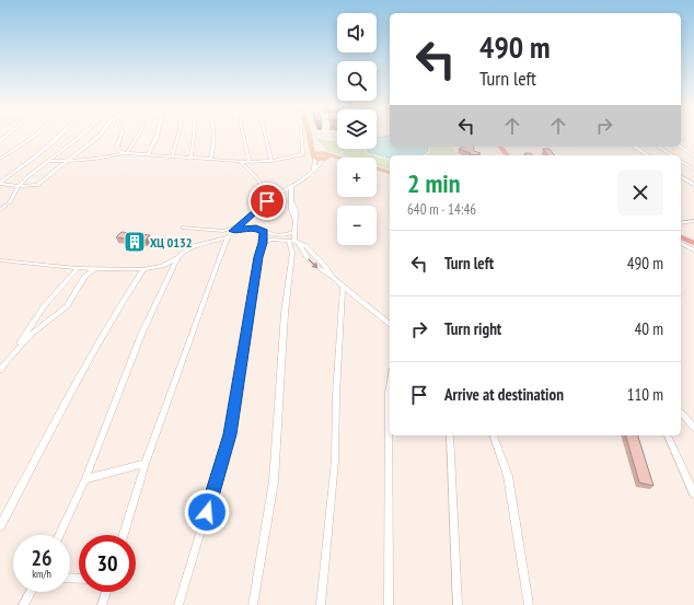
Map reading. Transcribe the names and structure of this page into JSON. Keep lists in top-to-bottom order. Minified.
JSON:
{"places":{"building":["ХЦ 0132"]},"page":{"map_buttons":["+","−"],"turn":["490 m","Turn left"],"heading":["2 min","640 m · 14:46"],"list":[{"name":"Turn left","value":"490 m"},{"name":"Turn right","value":"40 m"},{"name":"Arrive at destination","value":"110 m"}],"speed":"26 km/h","limit":"30"}}
